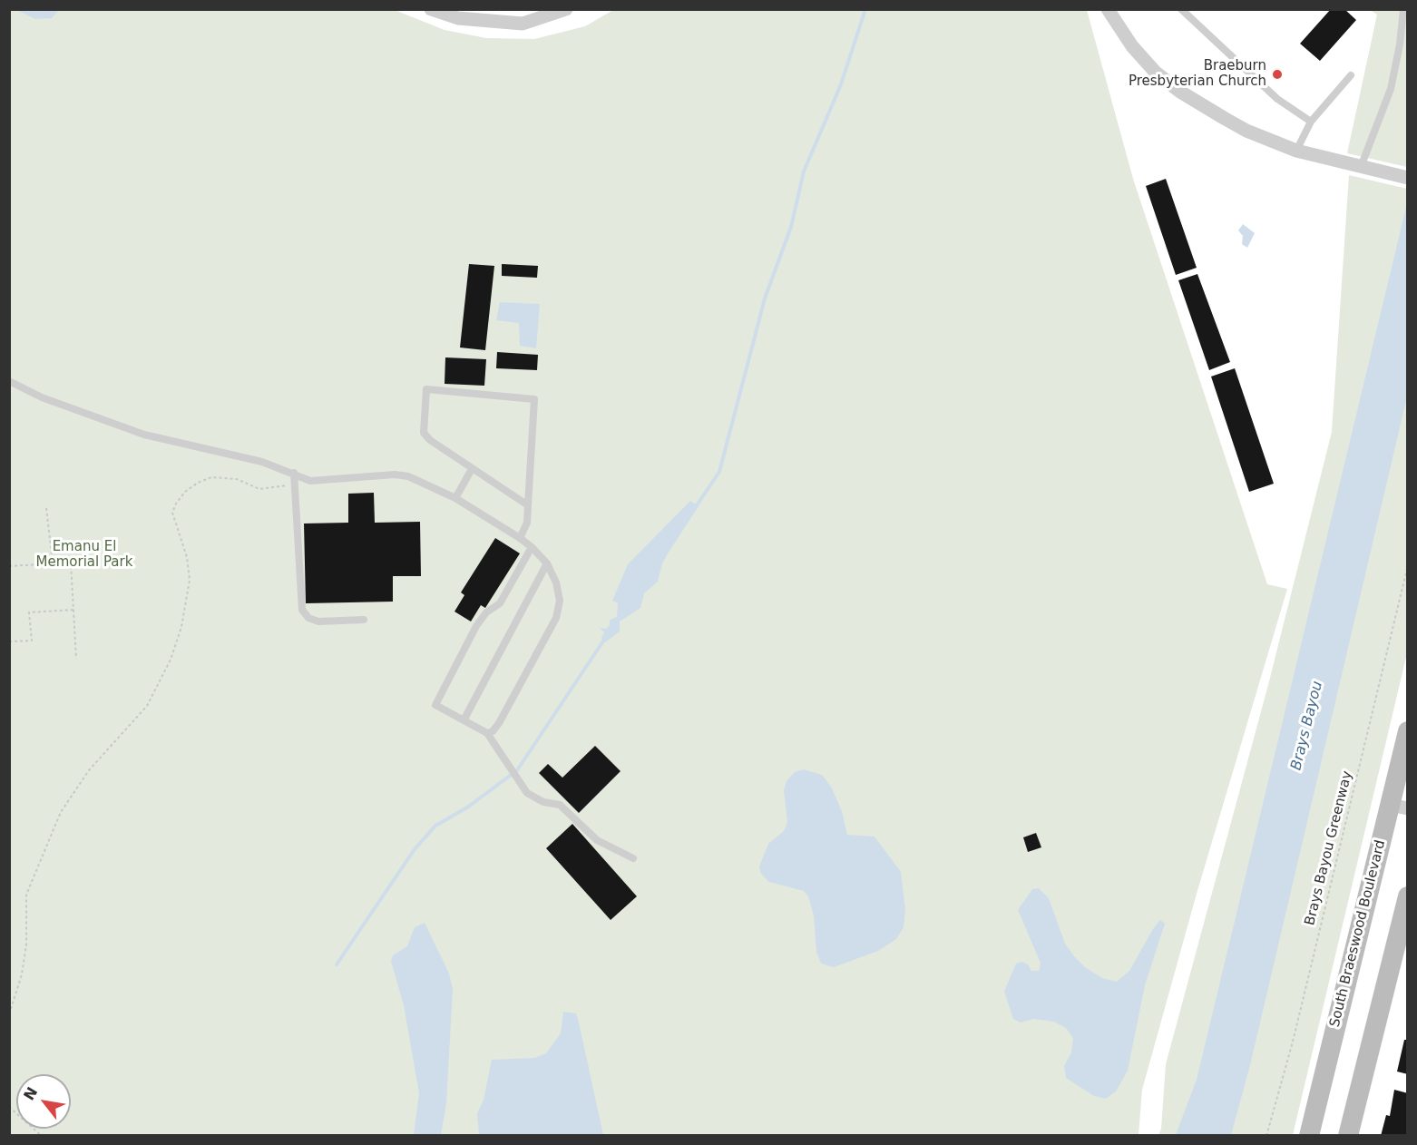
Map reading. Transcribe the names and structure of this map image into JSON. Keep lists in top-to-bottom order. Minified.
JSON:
{"streets":{"main road":["South Braeswood Boulevard"],"path":["Brays Bayou Greenway"]},"water":["Brays Bayou"],"parks":["Emanu El Memorial Park"],"places":["Braeburn Presbyterian Church"],"north":"top left"}
